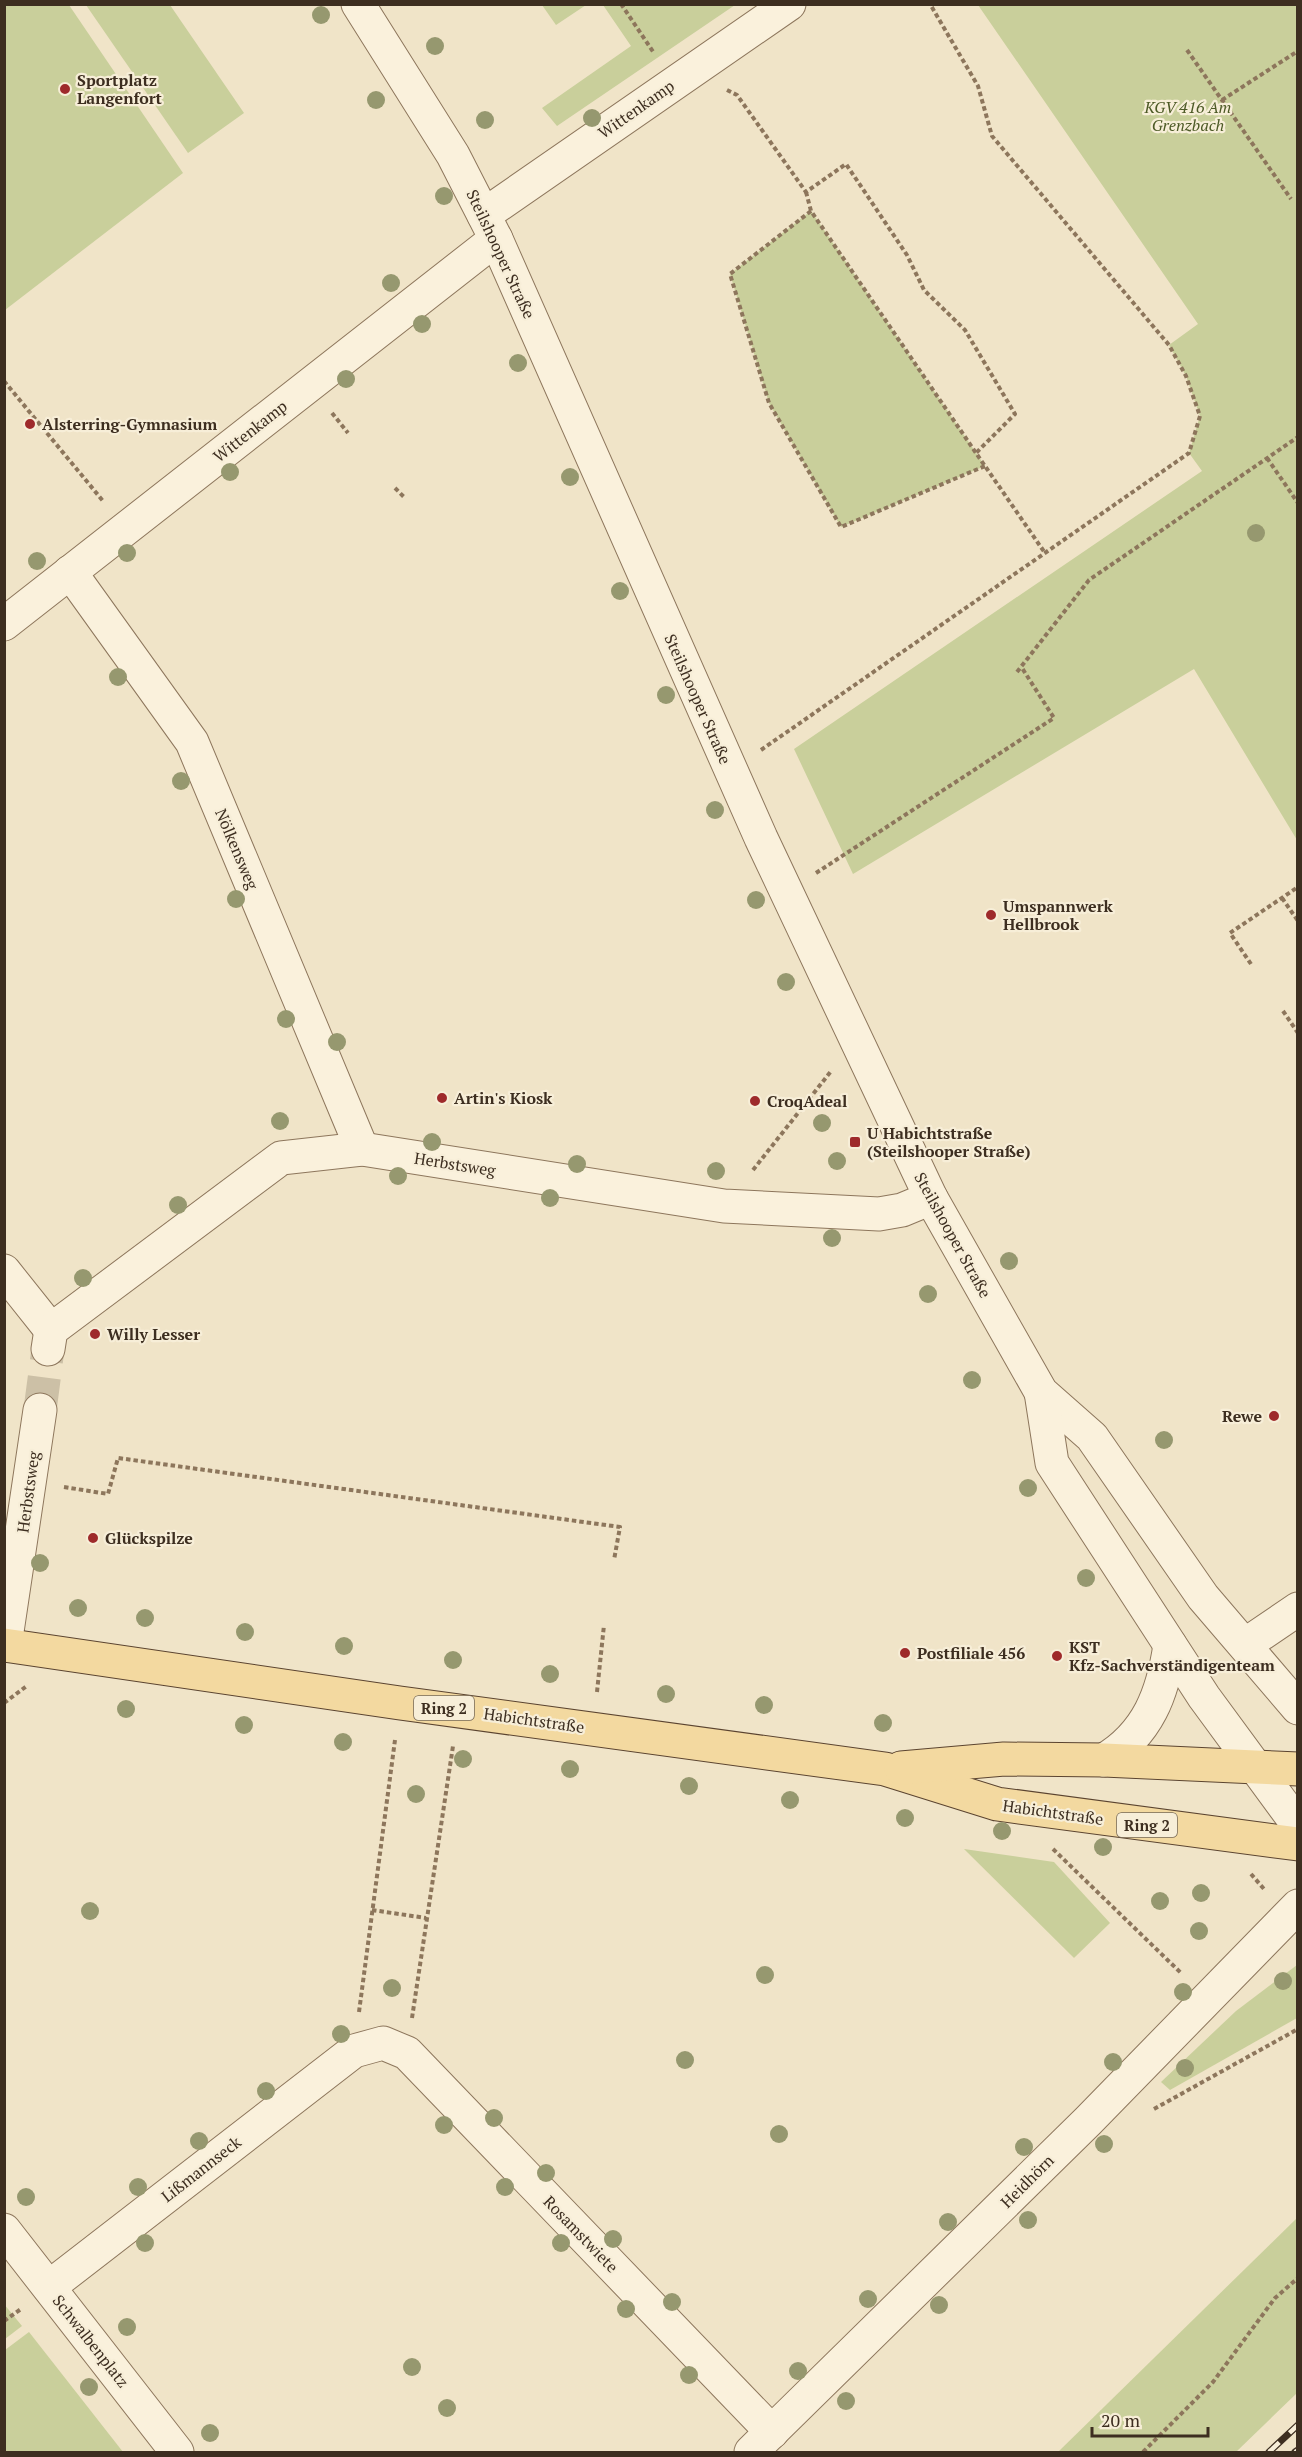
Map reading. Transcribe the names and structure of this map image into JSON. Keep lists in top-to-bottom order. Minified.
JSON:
{"streets":{"main road":["Ring 2","Habichtstraße"],"street":["Wittenkamp","Steilshooper Straße","Nölkensweg","Herbstsweg","Lißmannseck","Heidhörn","Rosamstwiete","Schwalbenplatz"]},"crossings":[["Wittenkamp","Steilshooper Straße"],["Wittenkamp","Nölkensweg"],["Steilshooper Straße","Herbstsweg"],["Steilshooper Straße","Habichtstraße"],["Nölkensweg","Herbstsweg"],["Herbstsweg","Habichtstraße"],["Lißmannseck","Rosamstwiete"],["Lißmannseck","Schwalbenplatz"],["Heidhörn","Rosamstwiete"]],"parks":["KGV 416 Am Grenzbach"],"places":{"other":["Sportplatz Langenfort","Alsterring-Gymnasium","Umspannwerk Hellbrook","Artin's Kiosk","CroqAdeal","Willy Lesser","Rewe","Glückspilze","Postfiliale 456","KST Kfz-Sachverständigenteam"],"transit":["U Habichtstraße (Steilshooper Straße)"]},"scale_bar":"20 m"}
